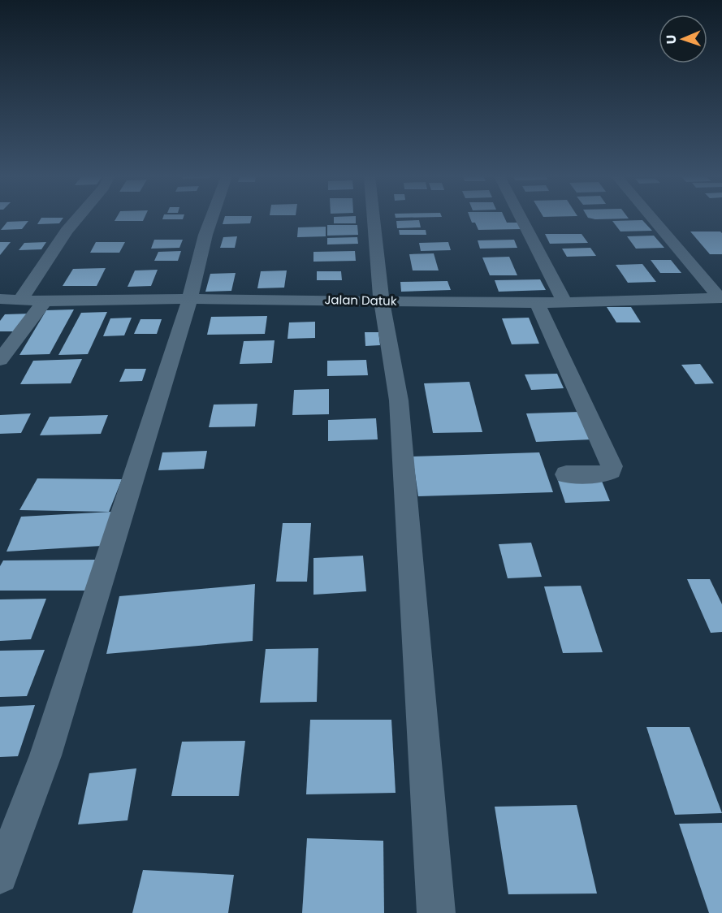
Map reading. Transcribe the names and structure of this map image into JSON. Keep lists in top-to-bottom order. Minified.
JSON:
{"streets":{"street":["Jalan Datuk"]},"north":"left"}
